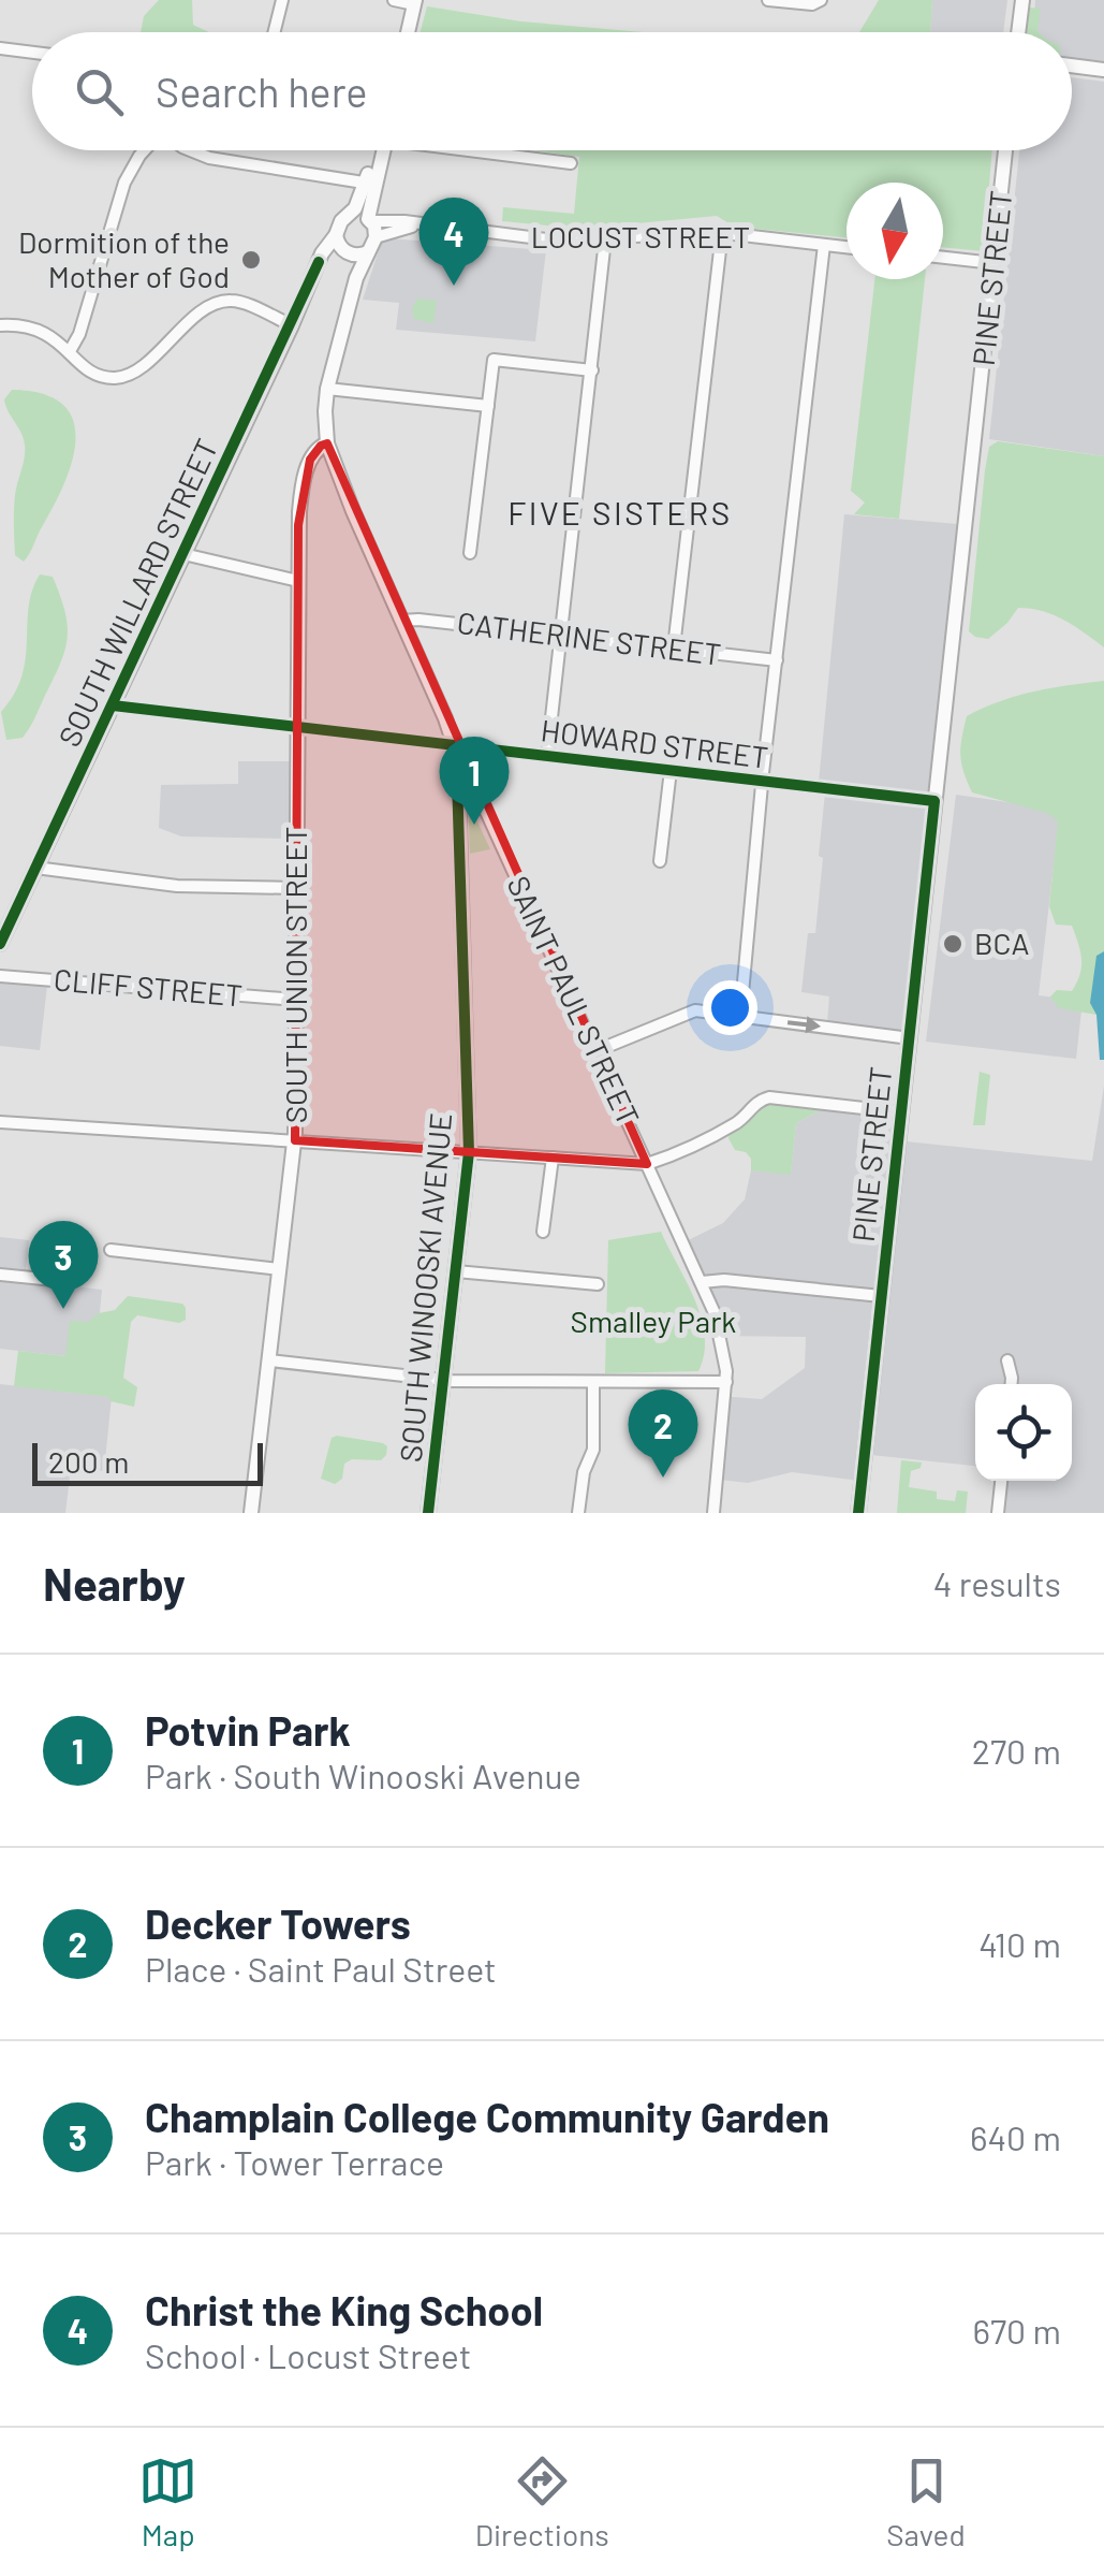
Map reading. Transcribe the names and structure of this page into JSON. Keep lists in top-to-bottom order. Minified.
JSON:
{"streets":{"main road":["PINE STREET","SOUTH WILLARD STREET","SOUTH UNION STREET","SAINT PAUL STREET","SOUTH WINOOSKI AVENUE"],"street":["LOCUST STREET","CATHERINE STREET","HOWARD STREET","CLIFF STREET"]},"crossings":[["LOCUST STREET","SOUTH WILLARD STREET"],["LOCUST STREET","SOUTH UNION STREET"],["PINE STREET","HOWARD STREET"],["SOUTH WILLARD STREET","HOWARD STREET"],["SOUTH WILLARD STREET","SOUTH UNION STREET"],["CATHERINE STREET","SAINT PAUL STREET"],["HOWARD STREET","SOUTH UNION STREET"],["HOWARD STREET","SAINT PAUL STREET"],["HOWARD STREET","SOUTH WINOOSKI AVENUE"],["SOUTH UNION STREET","CLIFF STREET"],["SAINT PAUL STREET","SOUTH WINOOSKI AVENUE"]],"districts":["FIVE SISTERS"],"parks":["Smalley Park"],"places":["Dormition of the Mother of God","BCA"],"scale_bar":"200 m","north":"bottom","page":{"search":"Search here","pins":["4","1","3","2"],"scale":"200 m","heading":["Nearby","4 results"],"list":[{"mark":"1","name":"Potvin Park","note":"Park · South Winooski Avenue","value":"270 m"},{"mark":"2","name":"Decker Towers","note":"Place · Saint Paul Street","value":"410 m"},{"mark":"3","name":"Champlain College Community Garden","note":"Park · Tower Terrace","value":"640 m"},{"mark":"4","name":"Christ the King School","note":"School · Locust Street","value":"670 m"}],"nav":["Map","Directions","Saved"]}}
